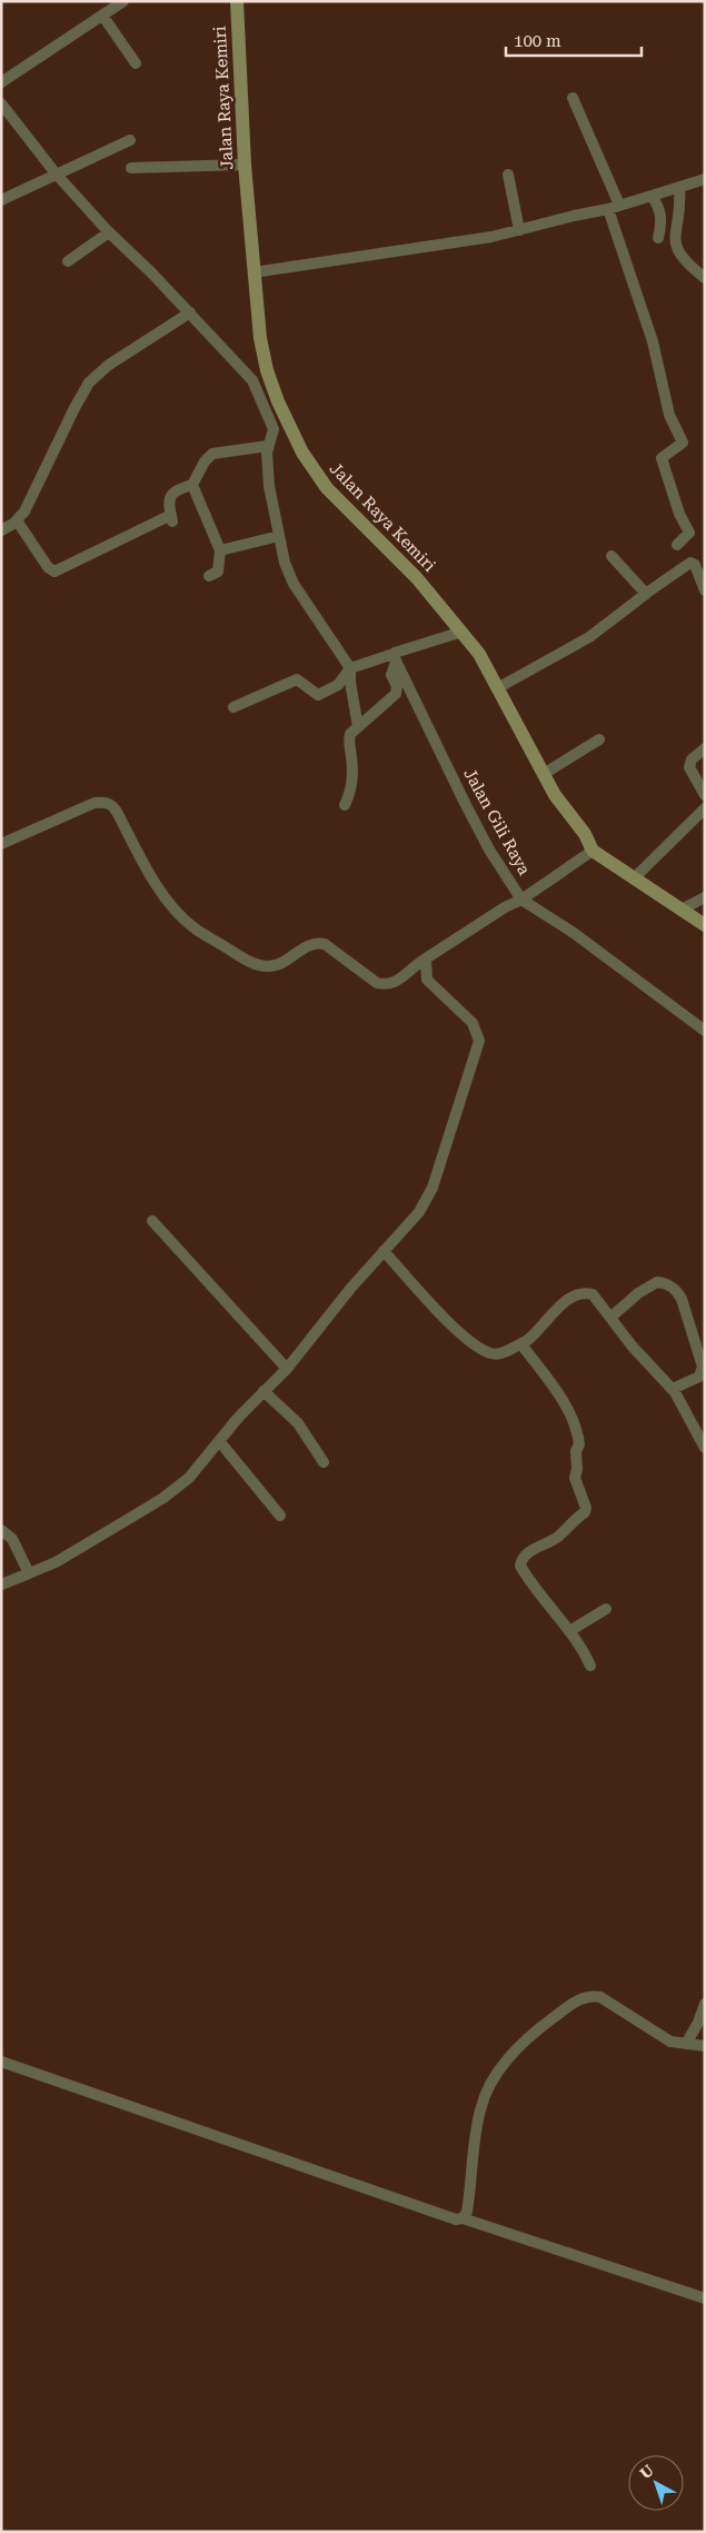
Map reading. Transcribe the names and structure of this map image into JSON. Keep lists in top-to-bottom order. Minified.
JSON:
{"streets":{"street":["Jalan Raya Kemiri","Jalan Gili Raya"]},"scale_bar":"100 m","north":"top left"}
